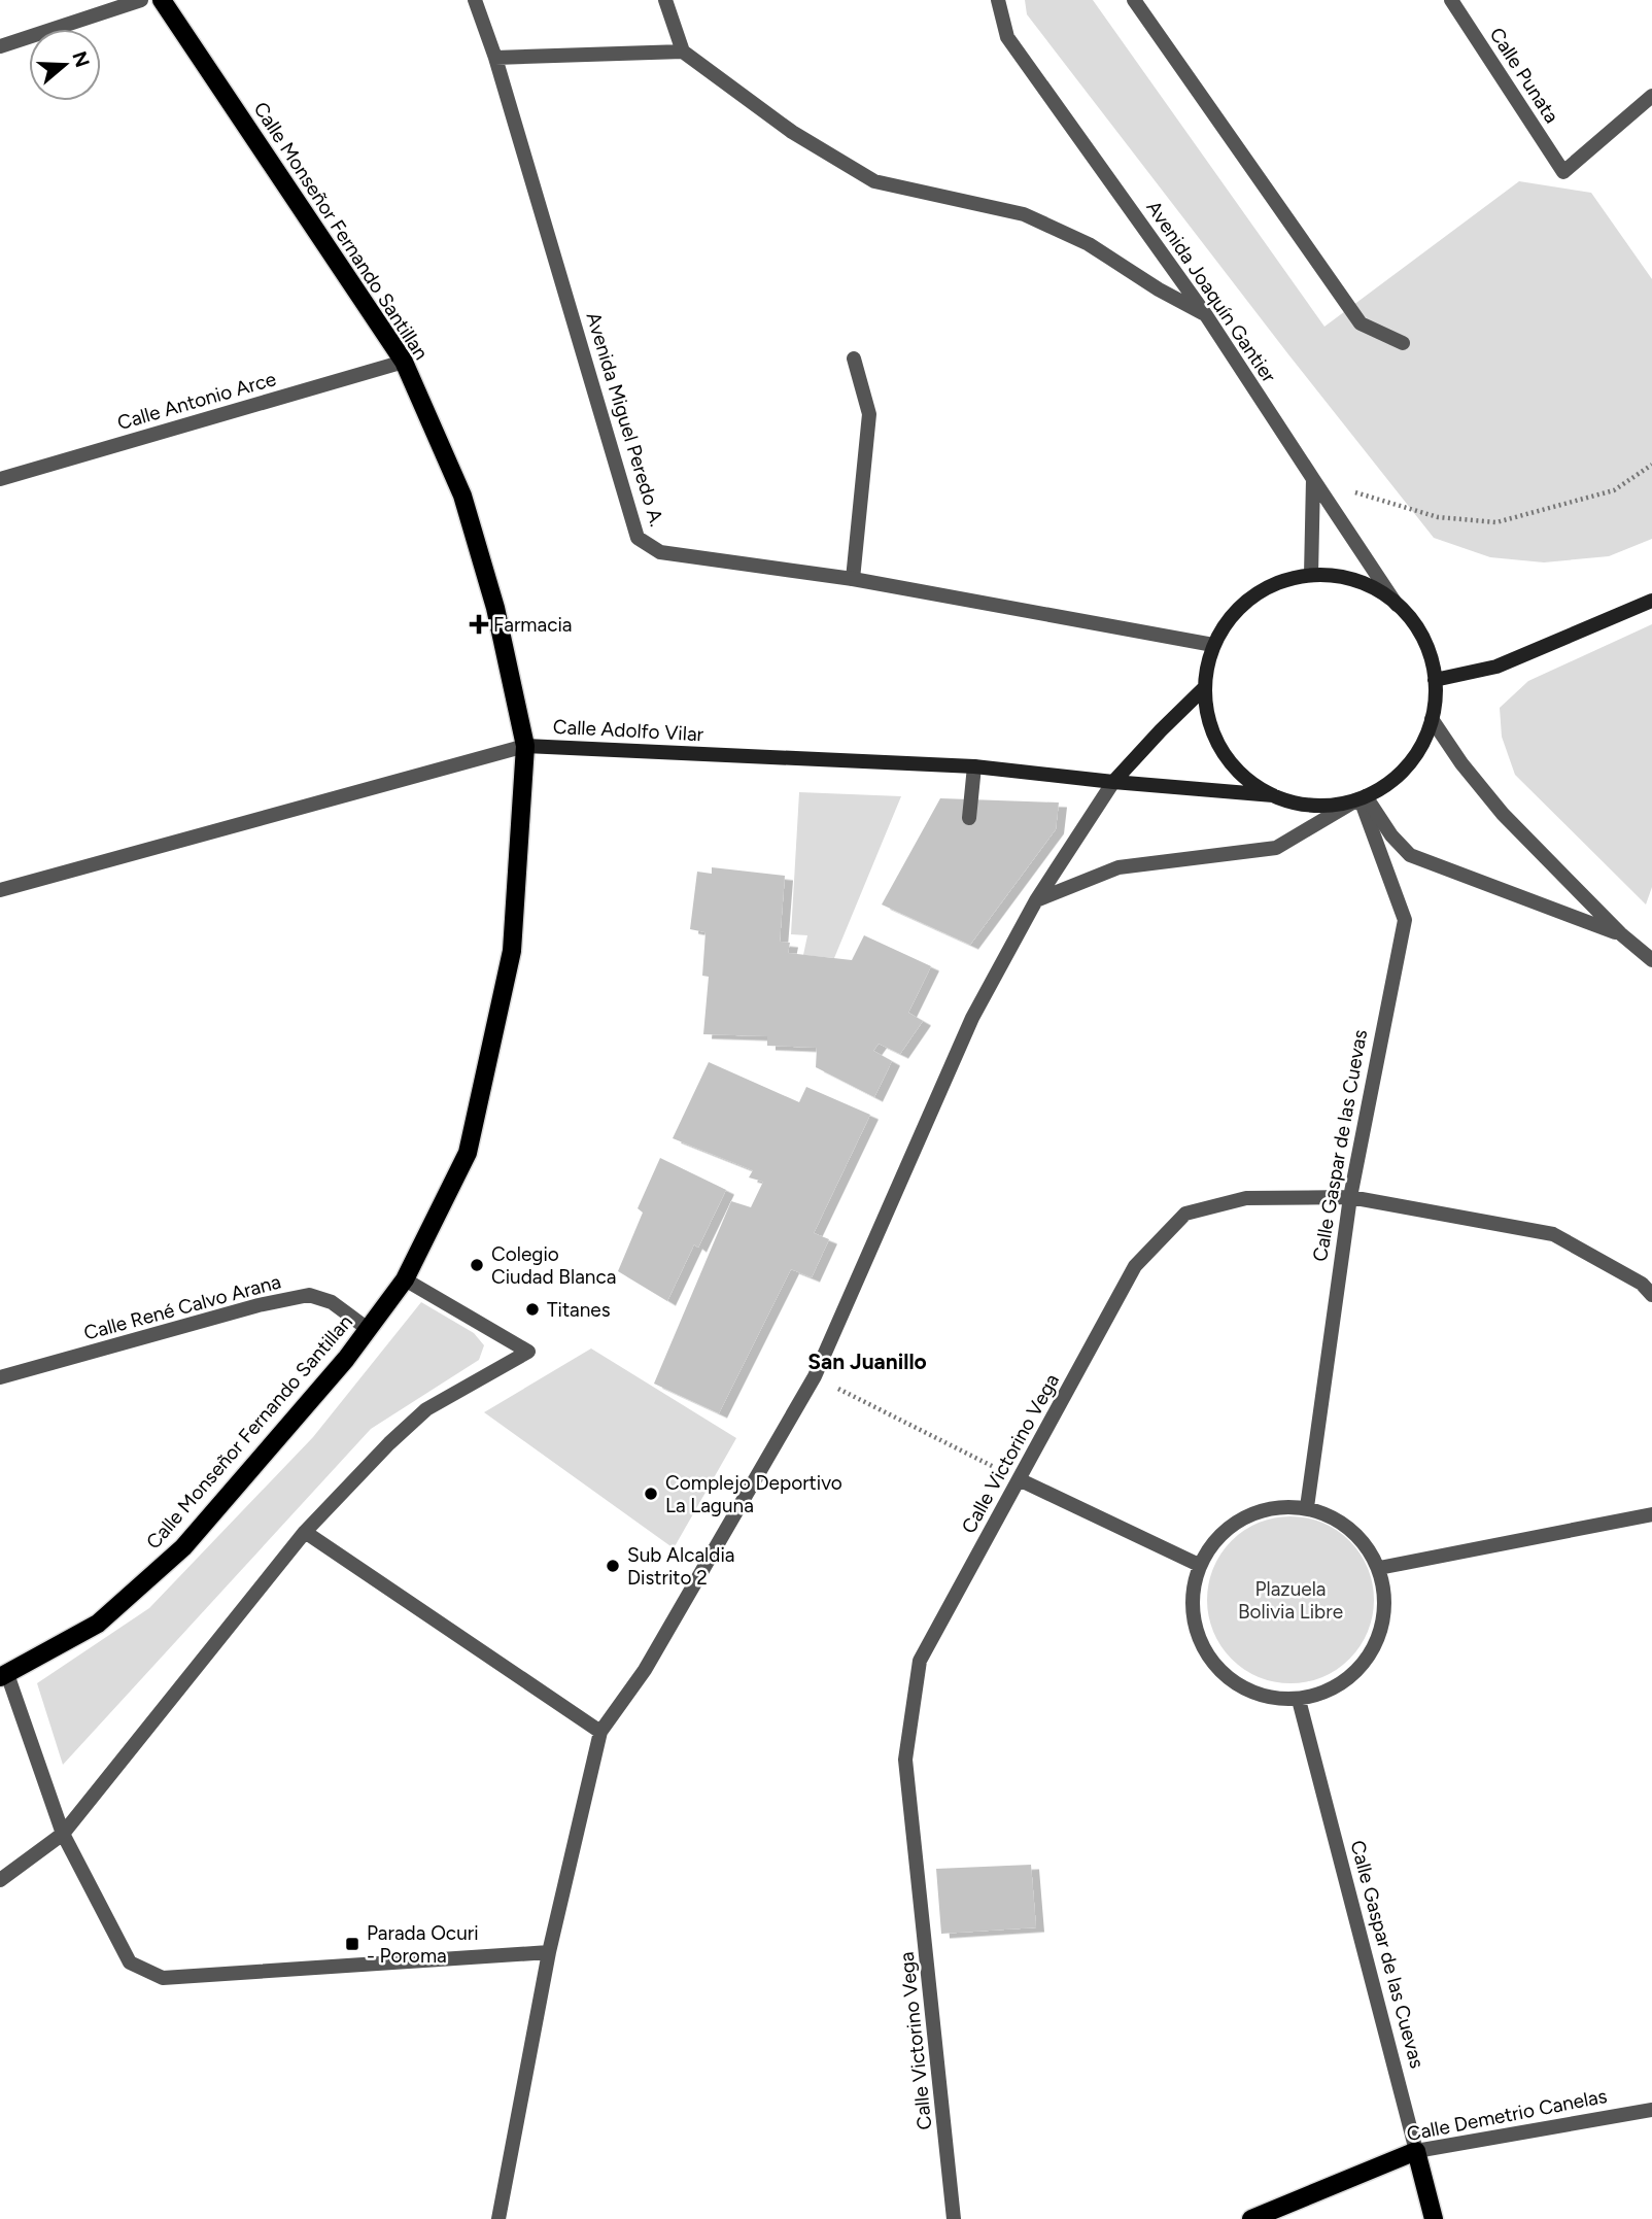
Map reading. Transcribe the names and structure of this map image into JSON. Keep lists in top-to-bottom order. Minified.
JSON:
{"streets":{"main road":["Calle Monseñor Fernando Santillan","Calle Adolfo Vilar","Calle Gaspar de las Cuevas","Calle Demetrio Canelas"],"street":["Calle Punata","Avenida Joaquín Gantier","Calle Antonio Arce","Avenida Miguel Peredo A.","Calle René Calvo Arana","Calle Victorino Vega"]},"crossings":[["Calle Monseñor Fernando Santillan","Calle Antonio Arce"],["Calle Monseñor Fernando Santillan","Calle Adolfo Vilar"],["Calle Monseñor Fernando Santillan","Calle René Calvo Arana"],["Avenida Joaquín Gantier","Avenida Miguel Peredo A."],["Avenida Joaquín Gantier","Calle Adolfo Vilar"],["Avenida Joaquín Gantier","Calle Gaspar de las Cuevas"],["Avenida Miguel Peredo A.","Calle Adolfo Vilar"],["Avenida Miguel Peredo A.","Calle Gaspar de las Cuevas"],["Calle Adolfo Vilar","Calle Gaspar de las Cuevas"],["Calle Gaspar de las Cuevas","Calle Victorino Vega"],["Calle Gaspar de las Cuevas","Calle Demetrio Canelas"]],"districts":["San Juanillo"],"parks":["Plazuela Bolivia Libre"],"places":{"health":["Farmacia"],"other":["Colegio Ciudad Blanca","Titanes","Complejo Deportivo La Laguna","Sub Alcaldia Distrito 2"],"transit":["Parada Ocuri - Poroma"]},"north":"right"}
